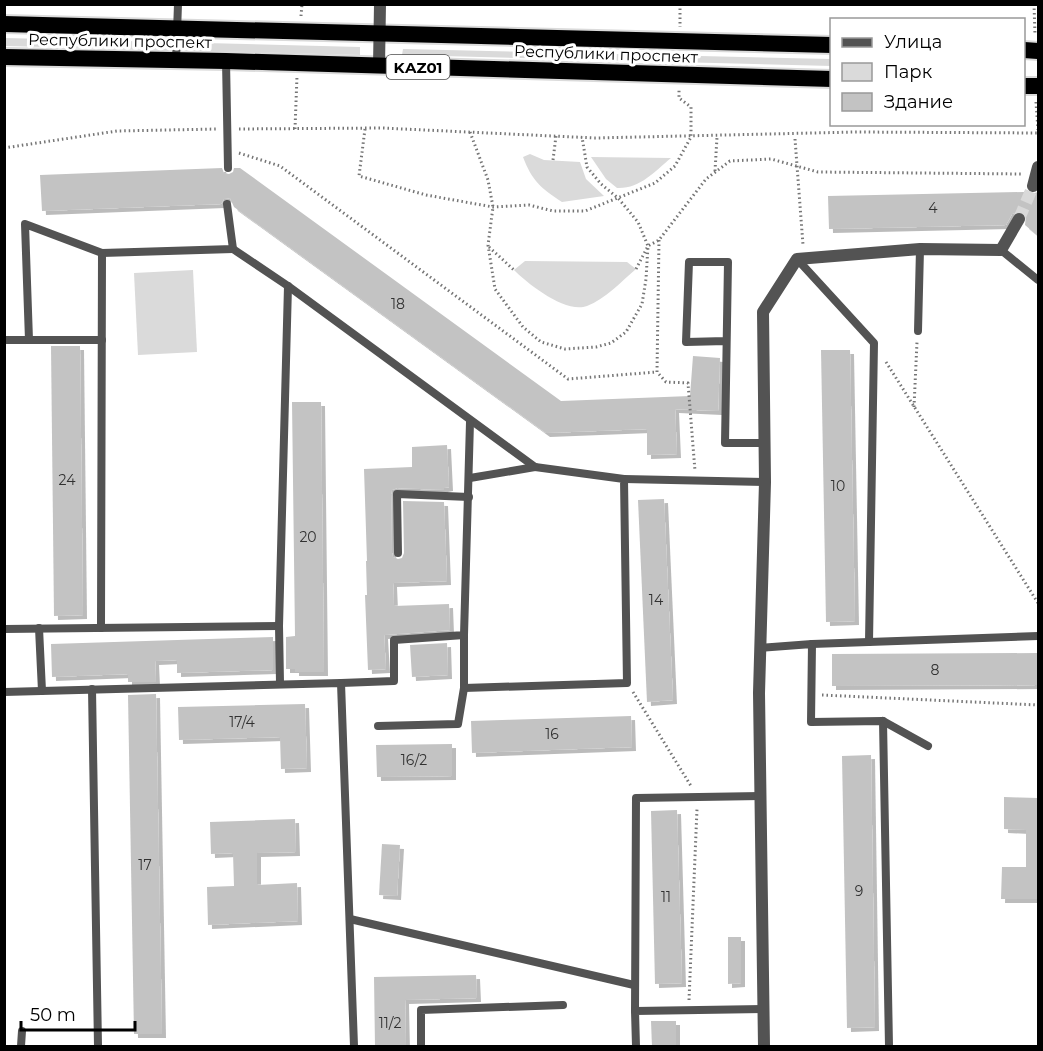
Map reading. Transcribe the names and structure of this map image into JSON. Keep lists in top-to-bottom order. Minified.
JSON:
{"streets":{"highway":["Республики проспект","KАZ01"]},"house_numbers":["4","18","24","10","20","14","8","17/4","16","16/2","17","9","11","11/2"],"legend":["Улица","Парк","Здание"],"scale_bar":"50 m"}
